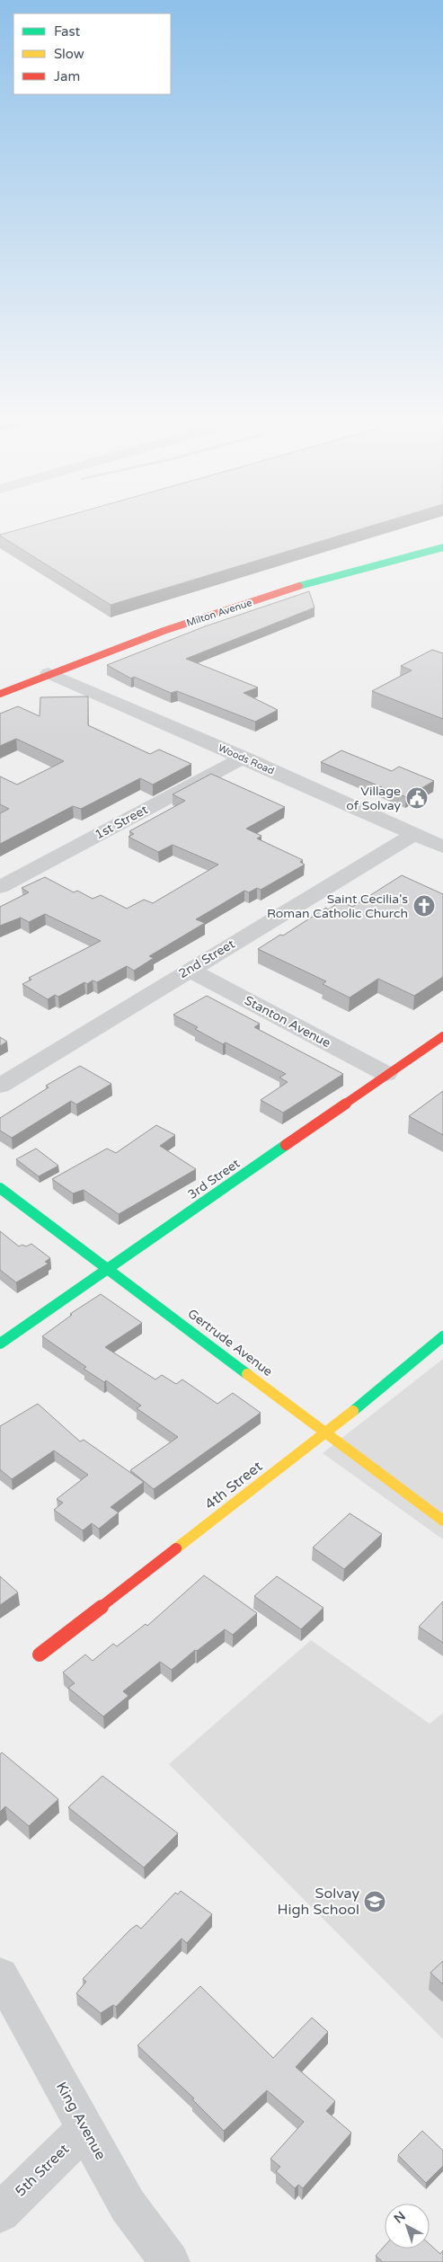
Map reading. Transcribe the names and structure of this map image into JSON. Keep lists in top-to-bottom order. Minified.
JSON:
{"streets":{"street":["Milton Avenue","Woods Road","1st Street","2nd Street","Stanton Avenue","3rd Street","Gertrude Avenue","4th Street","King Avenue","5th Street"]},"crossings":[["Milton Avenue","Woods Road"],["Woods Road","1st Street"],["Woods Road","2nd Street"],["2nd Street","Stanton Avenue"],["Stanton Avenue","3rd Street"],["3rd Street","Gertrude Avenue"],["Gertrude Avenue","4th Street"],["King Avenue","5th Street"]],"places":{"public building":["Village of Solvay"],"church":["Saint Cecilia's Roman Catholic Church"],"school or university":["Solvay High School"]},"legend":["Fast","Slow","Jam"],"north":"top left"}
